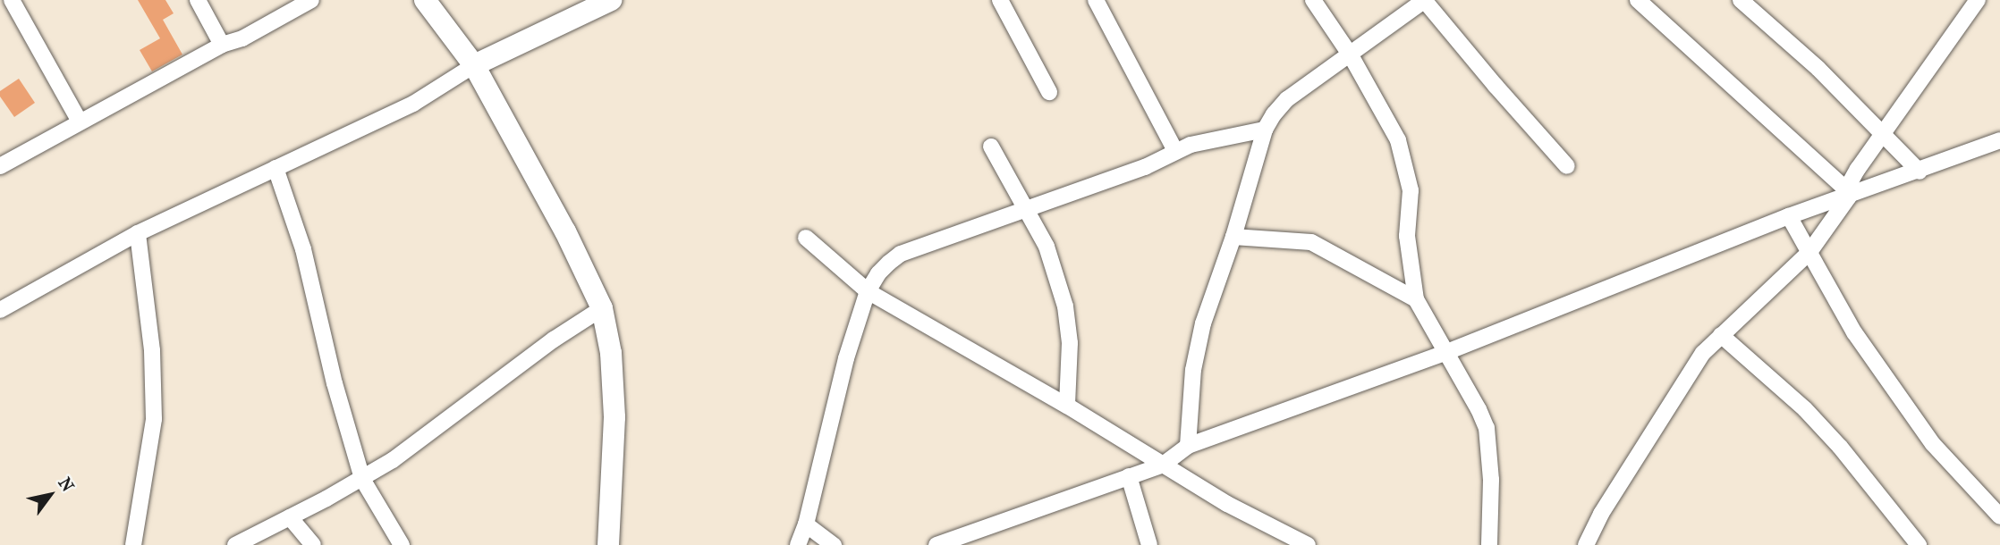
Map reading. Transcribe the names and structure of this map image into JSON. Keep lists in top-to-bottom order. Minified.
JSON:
{"north":"top right"}
